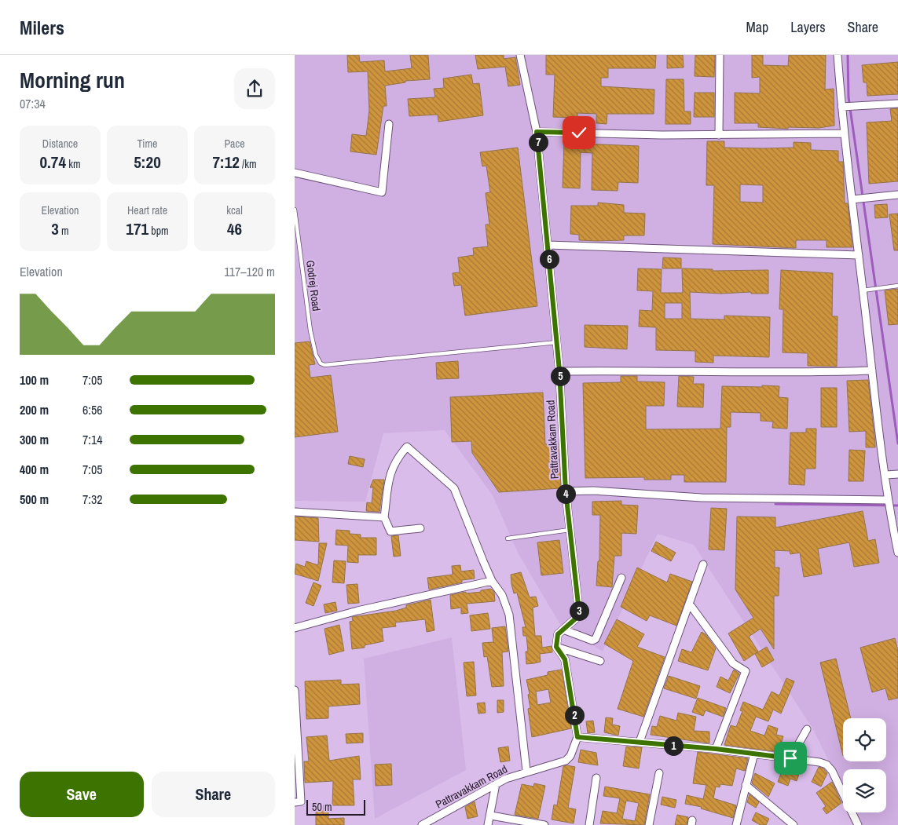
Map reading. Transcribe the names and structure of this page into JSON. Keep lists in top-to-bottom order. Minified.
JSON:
{"streets":{"street":["Pattravakkam Road"],"lane":["Godrej Road"]},"crossings":[["Godrej Road","Pattravakkam Road"]],"scale_bar":"50 m","page":{"header":"Milers","nav":["Map","Layers","Share"],"heading":["Morning run","07:34"],"stats":[["Distance","0.74 km"],["Time","5:20"],["Pace","7:12 /km"],["Elevation","3 m"],["Heart rate","171 bpm"],["kcal","46"]],"pins":["7","6","5","4","3","2","1"],"chart":["Elevation","117–120 m"],"list":[{"name":"100 m","note":"7:05"},{"name":"200 m","note":"6:56"},{"name":"300 m","note":"7:14"},{"name":"400 m","note":"7:05"},{"name":"500 m","note":"7:32"}],"buttons":["Save","Share"],"scale":"50 m"}}
